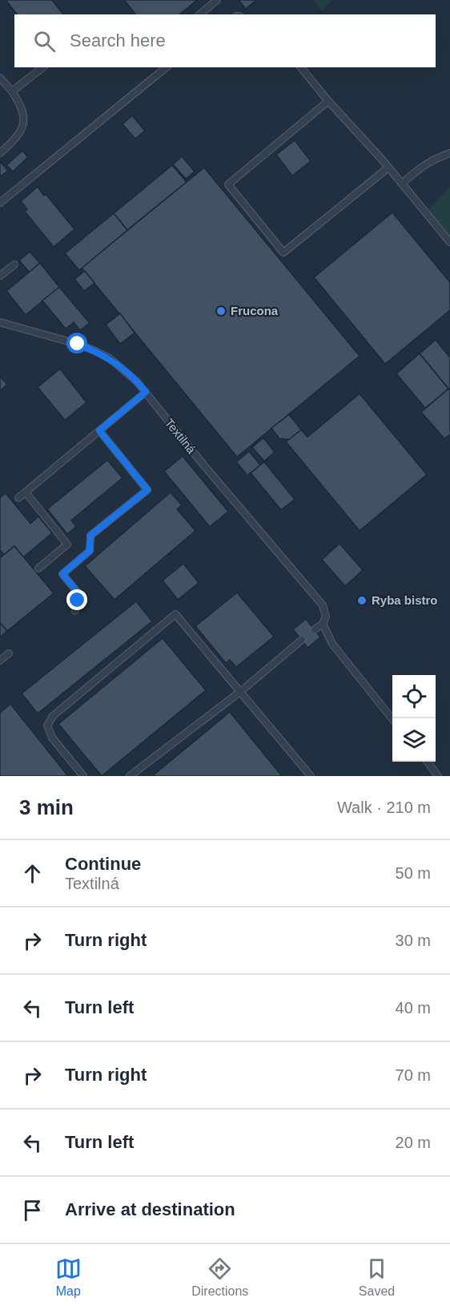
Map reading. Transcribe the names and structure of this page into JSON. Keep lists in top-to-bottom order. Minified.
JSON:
{"streets":{"lane":["Textilná"]},"places":["Frucona","Ryba bistro"],"page":{"search":"Search here","heading":["3 min","Walk · 210 m"],"list":[["Continue","Textilná","50 m"],["Turn right","30 m"],["Turn left","40 m"],["Turn right","70 m"],["Turn left","20 m"],"Arrive at destination"],"nav":["Map","Directions","Saved"]}}
